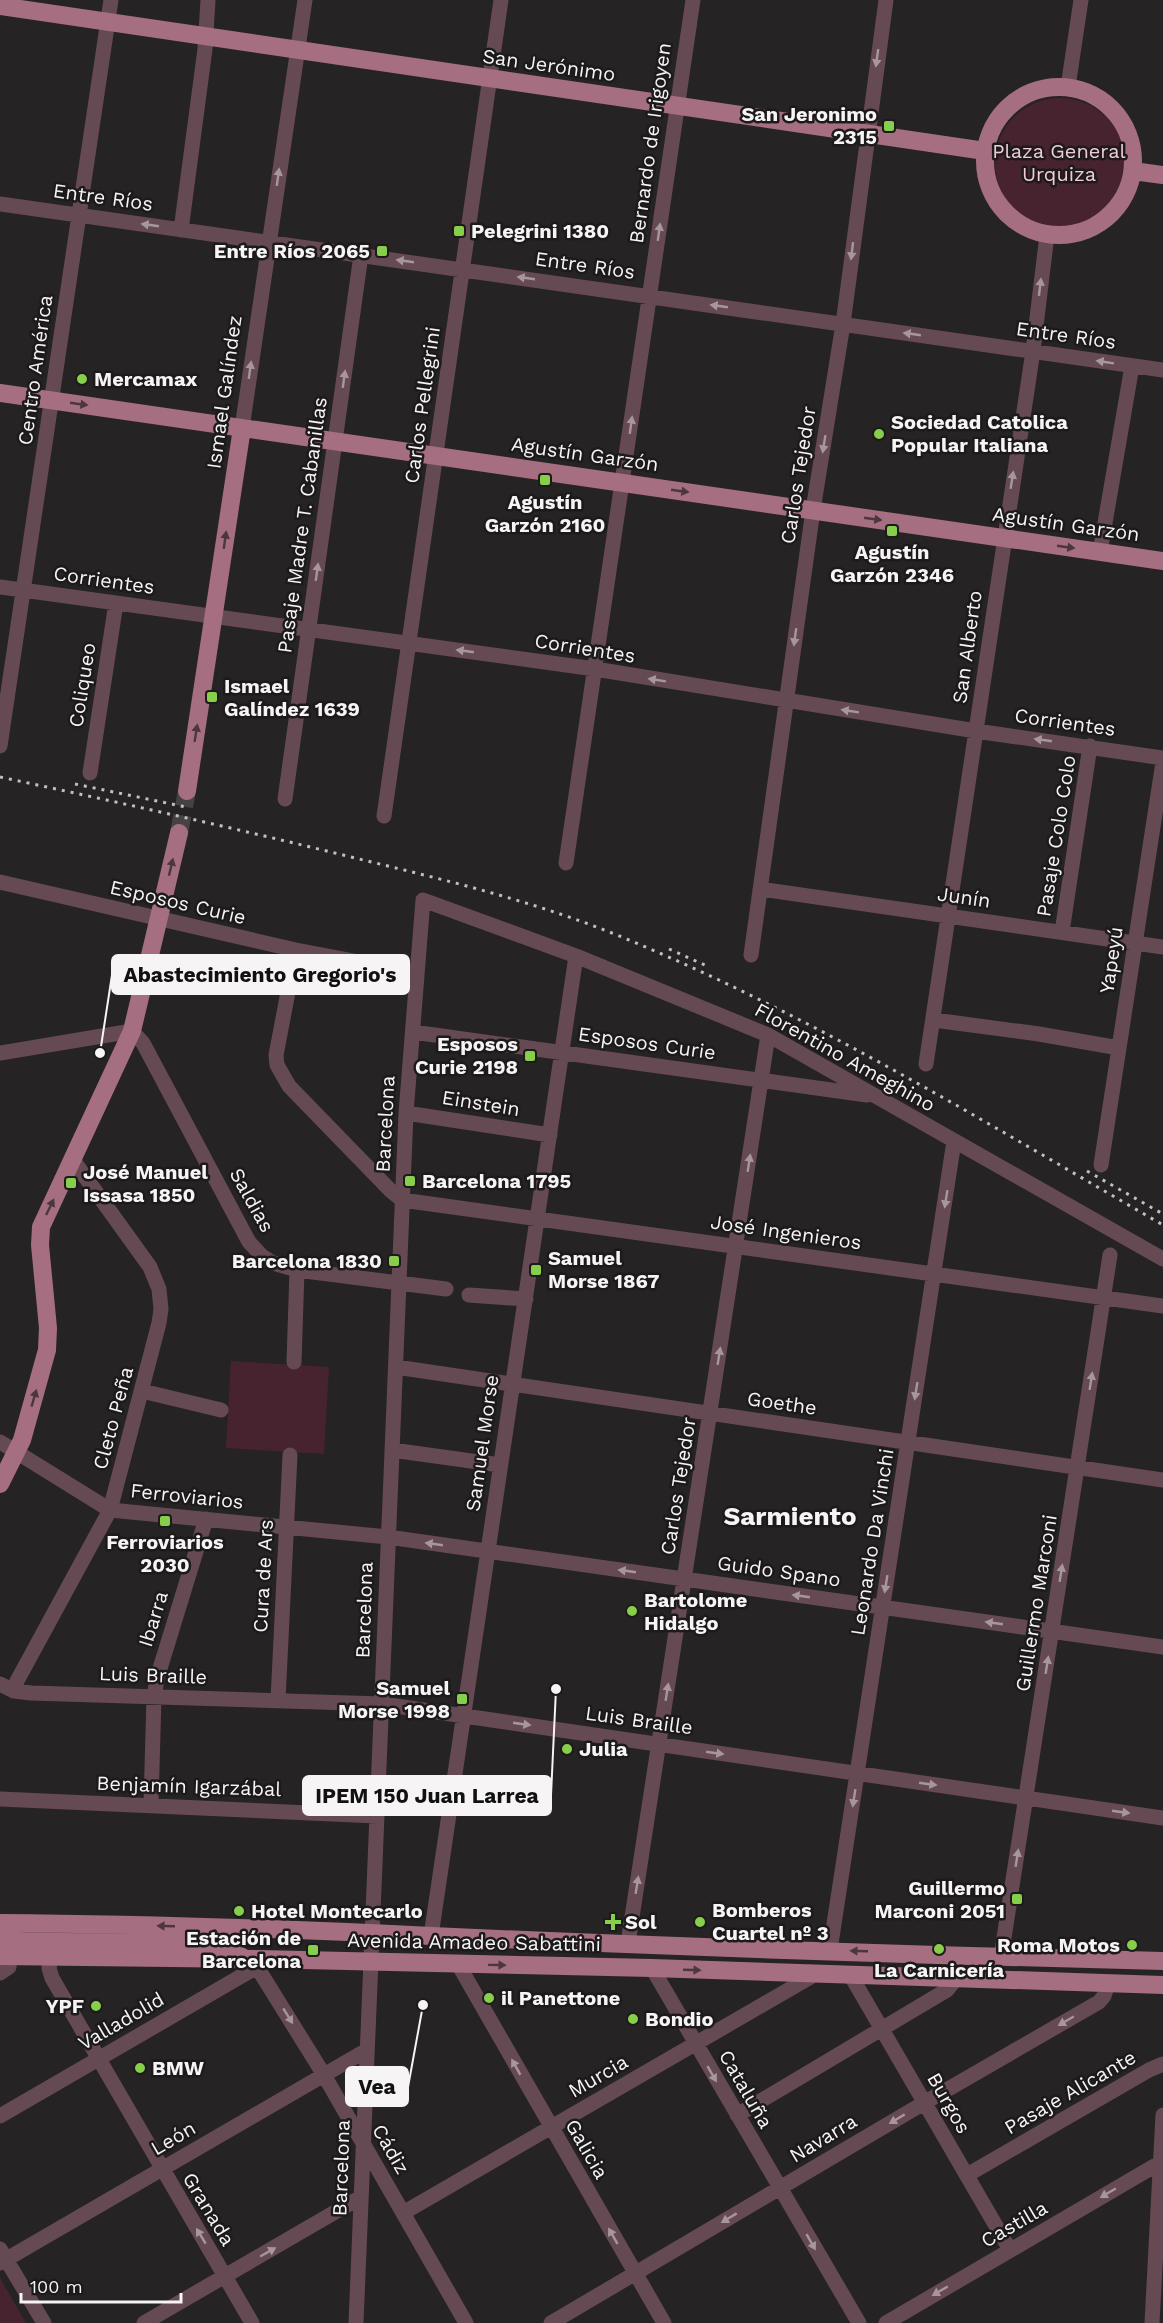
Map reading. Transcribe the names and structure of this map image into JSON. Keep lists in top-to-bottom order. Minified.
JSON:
{"streets":{"main road":["San Jerónimo","Ismael Galíndez","Agustín Garzón","Avenida Amadeo Sabattini"],"street":["Bernardo de Irigoyen","Entre Ríos","Centro América","Carlos Pellegrini","Carlos Tejedor","Pasaje Madre T. Cabanillas","Corrientes","San Alberto","Coliqueo","Pasaje Colo Colo","Junín","Esposos Curie","Yapeyú","Florentino Ameghino","Einstein","Barcelona","Saldias","José Ingenieros","Goethe","Cleto Peña","Samuel Morse","Ferroviarios","Leonardo Da Vinchi","Guido Spano","Cura de Ars","Guillermo Marconi","Ibarra","Luis Braille","Benjamín Igarzábal","Valladolid","Murcia","Cataluña","Pasaje Alicante","Burgos","León","Navarra","Cádiz","Galicia","Granada","Castilla"]},"crossings":[["San Jerónimo","Bernardo de Irigoyen"],["San Jerónimo","Centro América"],["San Jerónimo","Ismael Galíndez"],["San Jerónimo","Carlos Pellegrini"],["San Jerónimo","Carlos Tejedor"],["San Jerónimo","San Alberto"],["Bernardo de Irigoyen","Entre Ríos"],["Bernardo de Irigoyen","Agustín Garzón"],["Bernardo de Irigoyen","Corrientes"],["Entre Ríos","Centro América"],["Entre Ríos","Ismael Galíndez"],["Entre Ríos","Carlos Pellegrini"],["Entre Ríos","Carlos Tejedor"],["Entre Ríos","Pasaje Madre T. Cabanillas"],["Entre Ríos","San Alberto"],["Centro América","Agustín Garzón"],["Centro América","Corrientes"],["Ismael Galíndez","Agustín Garzón"],["Ismael Galíndez","Corrientes"],["Carlos Pellegrini","Agustín Garzón"],["Carlos Pellegrini","Corrientes"],["Agustín Garzón","Carlos Tejedor"],["Agustín Garzón","Pasaje Madre T. Cabanillas"],["Agustín Garzón","San Alberto"],["Carlos Tejedor","Corrientes"],["Carlos Tejedor","Junín"],["Carlos Tejedor","Esposos Curie"],["Carlos Tejedor","Florentino Ameghino"],["Carlos Tejedor","José Ingenieros"],["Carlos Tejedor","Goethe"],["Carlos Tejedor","Guido Spano"],["Carlos Tejedor","Luis Braille"],["Carlos Tejedor","Avenida Amadeo Sabattini"],["Pasaje Madre T. Cabanillas","Corrientes"],["Corrientes","San Alberto"],["Corrientes","Coliqueo"],["Corrientes","Pasaje Colo Colo"],["Corrientes","Yapeyú"],["San Alberto","Junín"],["Pasaje Colo Colo","Junín"],["Junín","Yapeyú"],["Esposos Curie","Florentino Ameghino"],["Esposos Curie","Barcelona"],["Esposos Curie","Samuel Morse"],["Florentino Ameghino","Barcelona"],["Florentino Ameghino","Samuel Morse"],["Florentino Ameghino","Leonardo Da Vinchi"],["Einstein","Barcelona"],["Einstein","Samuel Morse"],["Barcelona","Saldias"],["Barcelona","José Ingenieros"],["Barcelona","Goethe"],["Barcelona","Ferroviarios"],["Barcelona","Guido Spano"],["Barcelona","Luis Braille"],["Barcelona","Benjamín Igarzábal"],["Barcelona","Avenida Amadeo Sabattini"],["Barcelona","León"],["Barcelona","Cádiz"],["José Ingenieros","Samuel Morse"],["José Ingenieros","Leonardo Da Vinchi"],["José Ingenieros","Guillermo Marconi"],["Goethe","Samuel Morse"],["Goethe","Leonardo Da Vinchi"],["Goethe","Guillermo Marconi"],["Cleto Peña","Ferroviarios"],["Cleto Peña","Luis Braille"],["Samuel Morse","Guido Spano"],["Samuel Morse","Luis Braille"],["Samuel Morse","Avenida Amadeo Sabattini"],["Ferroviarios","Guido Spano"],["Ferroviarios","Cura de Ars"],["Ferroviarios","Ibarra"],["Leonardo Da Vinchi","Guido Spano"],["Leonardo Da Vinchi","Luis Braille"],["Leonardo Da Vinchi","Avenida Amadeo Sabattini"],["Guido Spano","Guillermo Marconi"],["Cura de Ars","Luis Braille"],["Guillermo Marconi","Luis Braille"],["Guillermo Marconi","Avenida Amadeo Sabattini"],["Ibarra","Luis Braille"],["Ibarra","Benjamín Igarzábal"],["Avenida Amadeo Sabattini","Valladolid"],["Avenida Amadeo Sabattini","Murcia"],["Avenida Amadeo Sabattini","Cataluña"],["Avenida Amadeo Sabattini","Burgos"],["Avenida Amadeo Sabattini","Navarra"],["Avenida Amadeo Sabattini","Cádiz"],["Avenida Amadeo Sabattini","Galicia"],["Avenida Amadeo Sabattini","Granada"],["Valladolid","Cádiz"],["Valladolid","Granada"],["Murcia","Cataluña"],["Murcia","Cádiz"],["Murcia","Galicia"],["Cataluña","Navarra"],["Pasaje Alicante","Burgos"],["Burgos","Navarra"],["Burgos","Castilla"],["León","Cádiz"],["León","Granada"],["Navarra","Galicia"]],"one_way":["Bernardo de Irigoyen","Entre Ríos","Ismael Galíndez","Agustín Garzón","Pasaje Madre T. Cabanillas","Corrientes","Leonardo Da Vinchi","Guido Spano","Guillermo Marconi","Luis Braille","Cataluña","Galicia","Castilla"],"districts":["Sarmiento"],"parks":["Plaza General Urquiza"],"places":{"transit":["San Jeronimo 2315","Pelegrini 1380","Entre Ríos 2065","Agustín Garzón 2160","Agustín Garzón 2346","Ismael Galíndez 1639","Esposos Curie 2198","Barcelona 1795","José Manuel Issasa 1850","Barcelona 1830","Samuel Morse 1867","Ferroviarios 2030","Samuel Morse 1998","Guillermo Marconi 2051","Estación de Barcelona"],"other":["Mercamax","Sociedad Catolica Popular Italiana","Abastecimiento Gregorio's","Bartolome Hidalgo","IPEM 150 Juan Larrea","Julia","Hotel Montecarlo","Bomberos Cuartel nº 3","Roma Motos","La Carnicería","il Panettone","Vea","YPF","Bondio","BMW"],"health":["Sol"]},"scale_bar":"100 m"}
